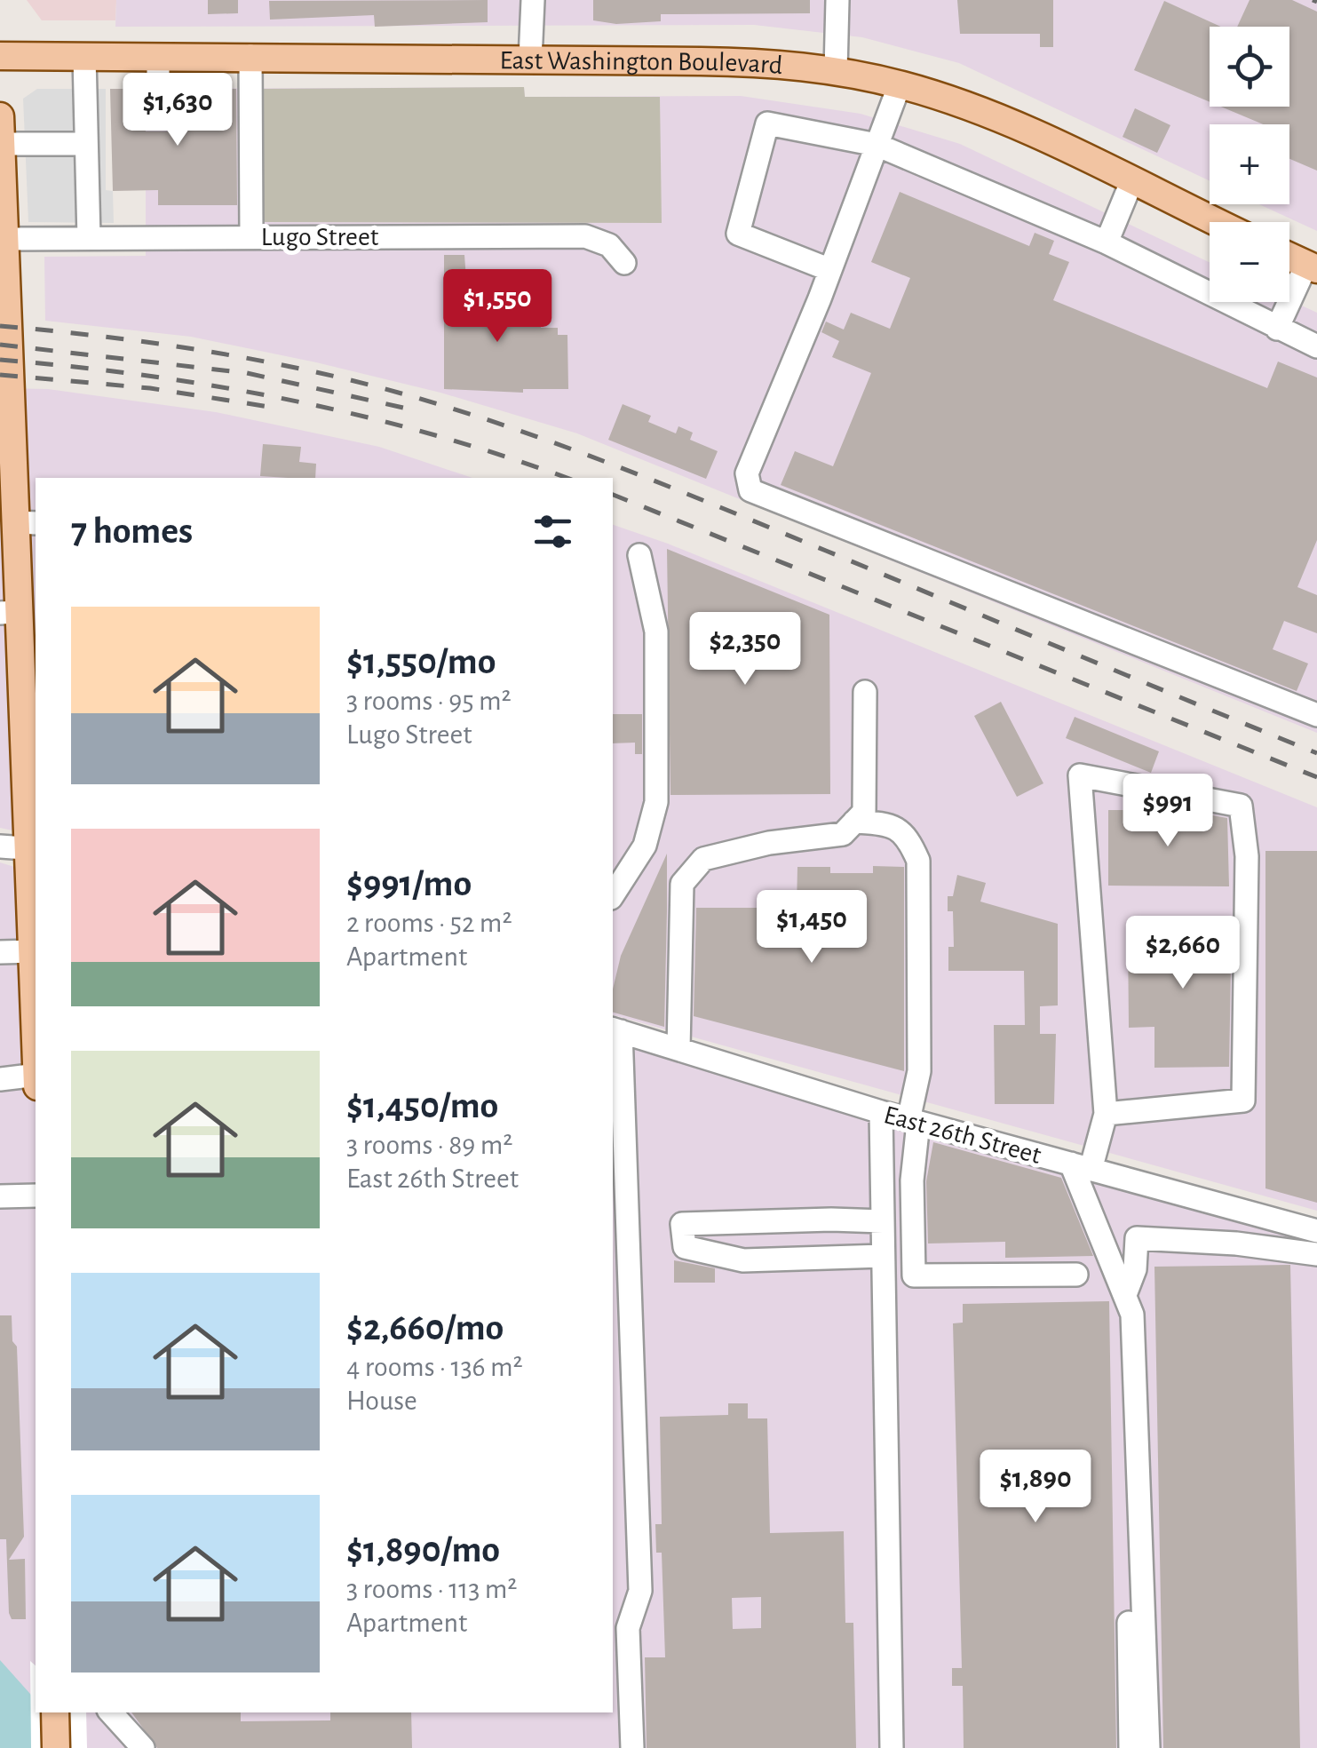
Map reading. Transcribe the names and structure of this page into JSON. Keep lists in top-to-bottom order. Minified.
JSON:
{"streets":{"main road":["East Washington Boulevard"],"street":["Lugo Street","East 26th Street"]},"page":{"map_buttons":["+","−"],"price":["$1,630","$1,550","$2,350","$991","$1,450","$2,660","$1,890"],"heading":"7 homes","list":[{"name":"$1,550/mo","note":"3 rooms · 95 m² · Lugo Street"},{"name":"$991/mo","note":"2 rooms · 52 m² · Apartment"},{"name":"$1,450/mo","note":"3 rooms · 89 m² · East 26th Street"},{"name":"$2,660/mo","note":"4 rooms · 136 m² · House"},{"name":"$1,890/mo","note":"3 rooms · 113 m² · Apartment"}]}}
